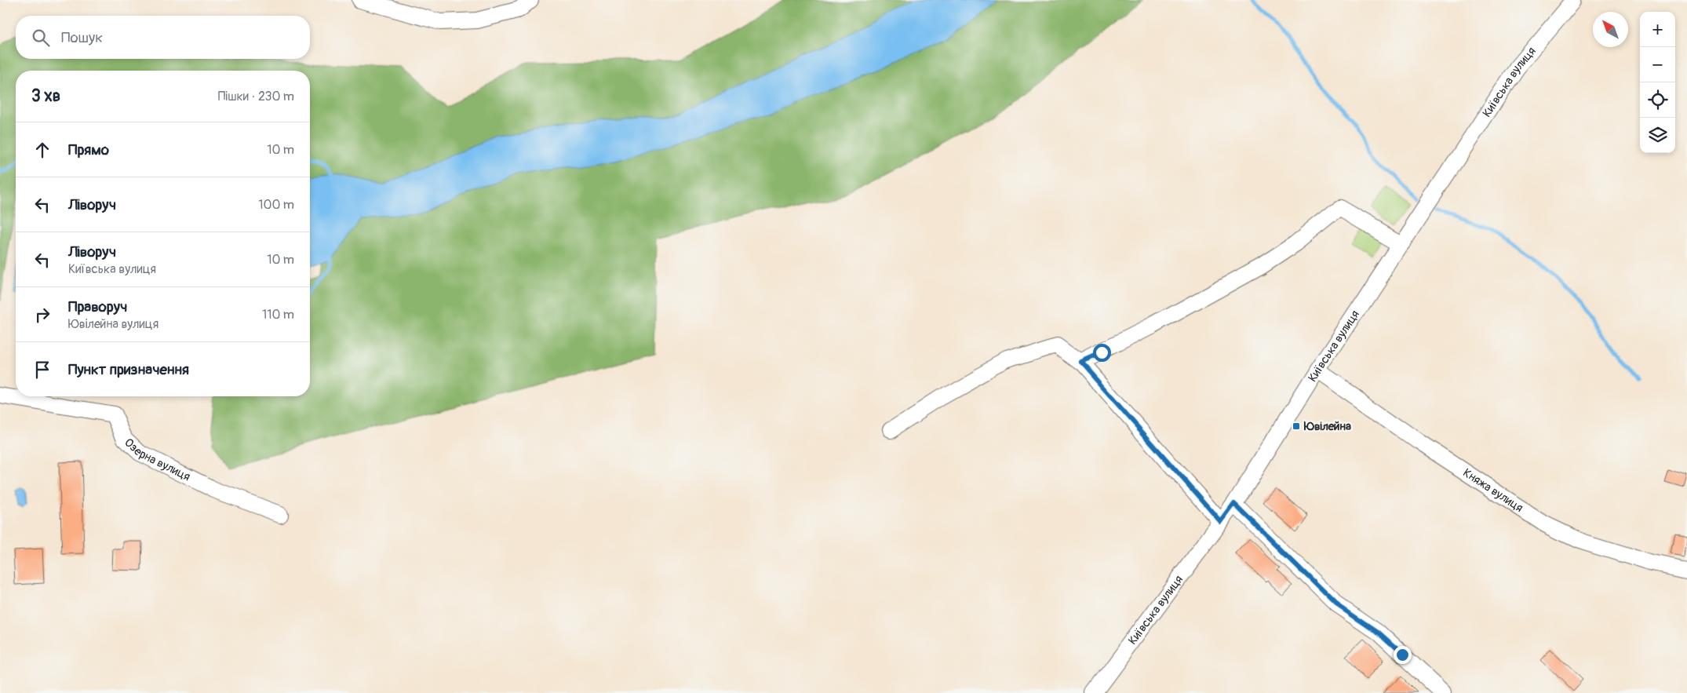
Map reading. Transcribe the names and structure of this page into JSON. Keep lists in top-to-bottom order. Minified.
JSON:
{"streets":{"street":["Київська вулиця","Озерна вулиця","Княжа вулиця"]},"crossings":[["Київська вулиця","Княжа вулиця"]],"places":{"transit":["Ювілейна"]},"north":"top left","page":{"map_buttons":["+","−"],"search":"Пошук","heading":["3 хв","Пішки · 230 m"],"list":[["Прямо","10 m"],["Ліворуч","100 m"],["Ліворуч","Київська вулиця","10 m"],["Праворуч","Ювілейна вулиця","110 m"],"Пункт призначення"]}}
